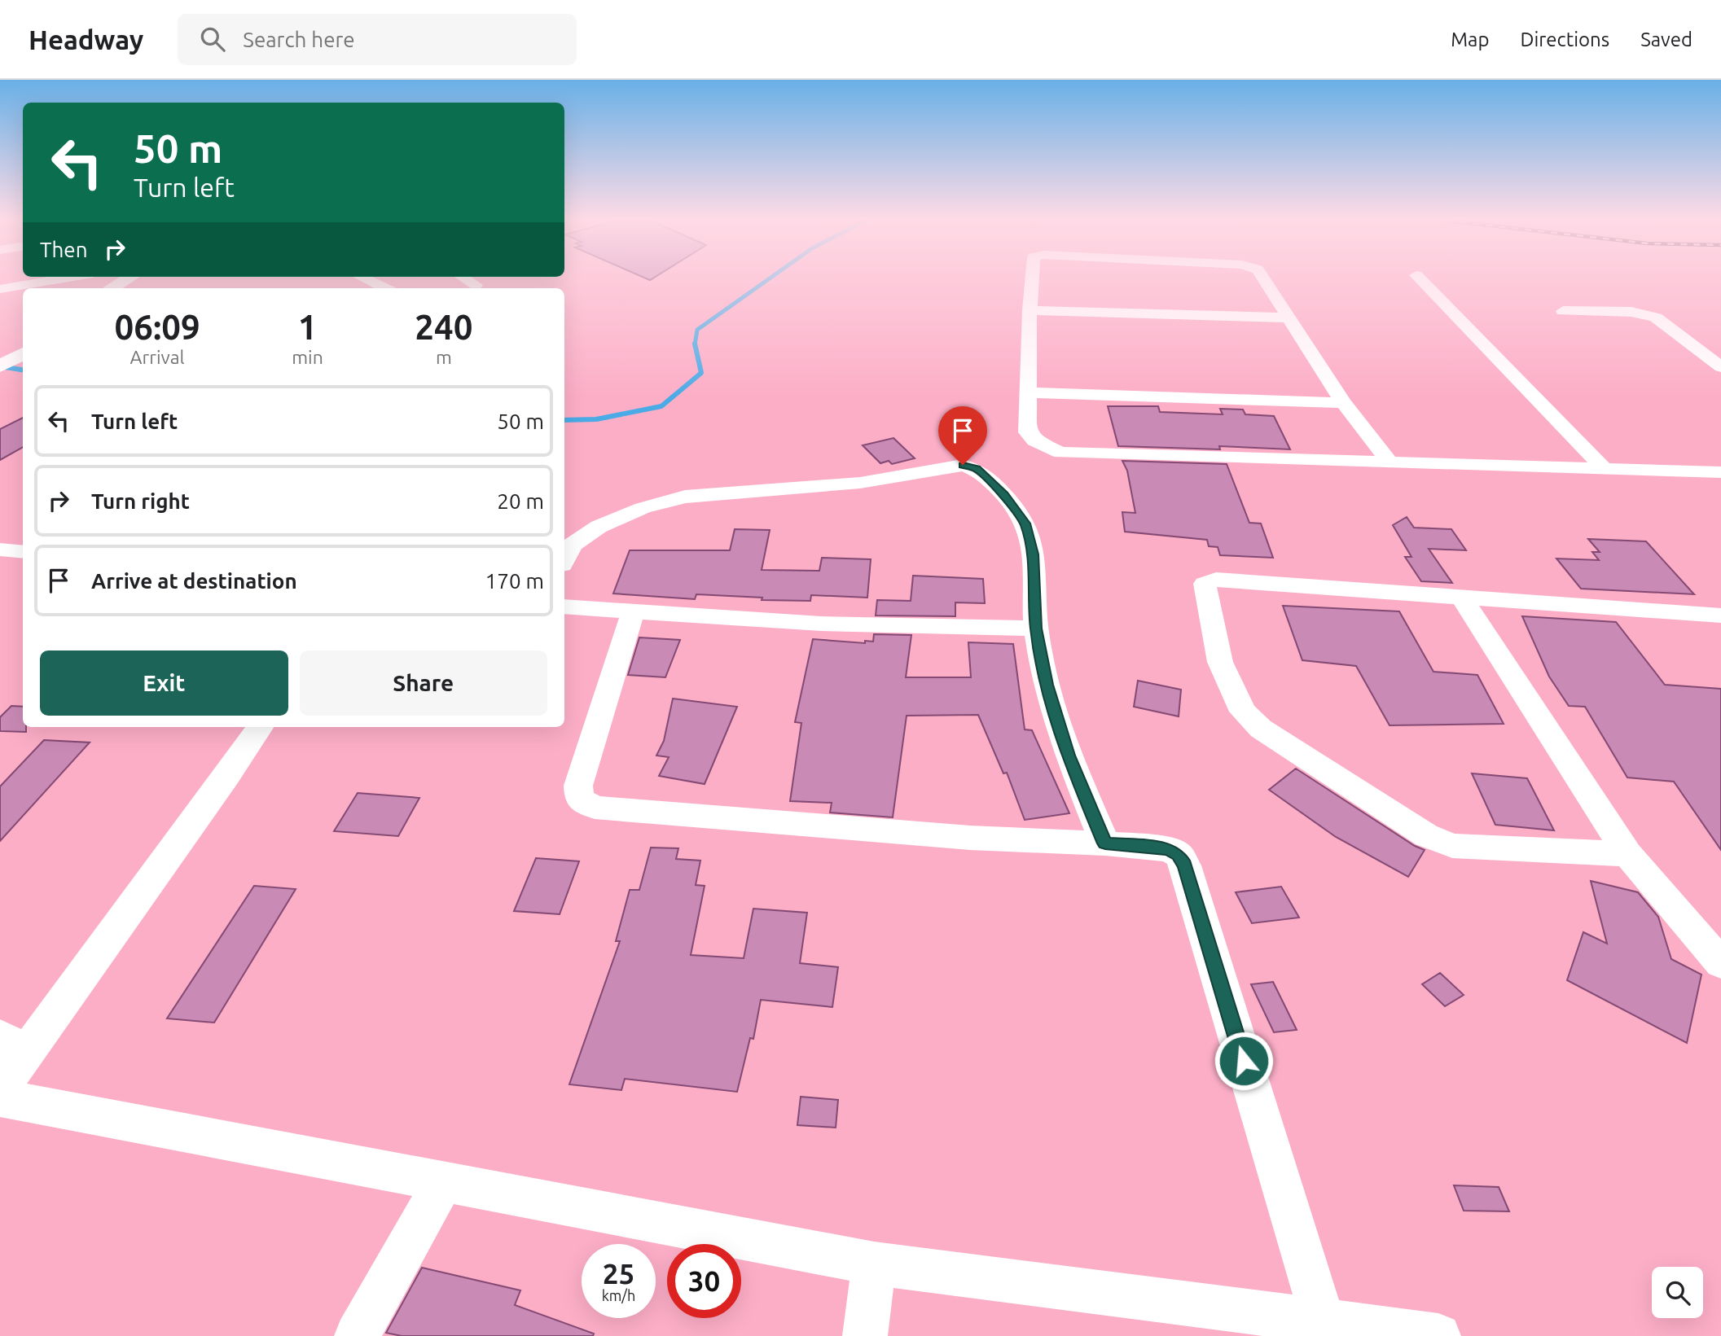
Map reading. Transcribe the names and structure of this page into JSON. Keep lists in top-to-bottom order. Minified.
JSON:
{"page":{"header":"Headway","search":"Search here","nav":["Map","Directions","Saved"],"turn":["50 m","Turn left"],"then":"Then","eta":["06:09","Arrival","1","min","240","m"],"list":[{"name":"Turn left","value":"50 m"},{"name":"Turn right","value":"20 m"},{"name":"Arrive at destination","value":"170 m"}],"buttons":["Exit","Share"],"speed":"25 km/h","limit":"30"}}
